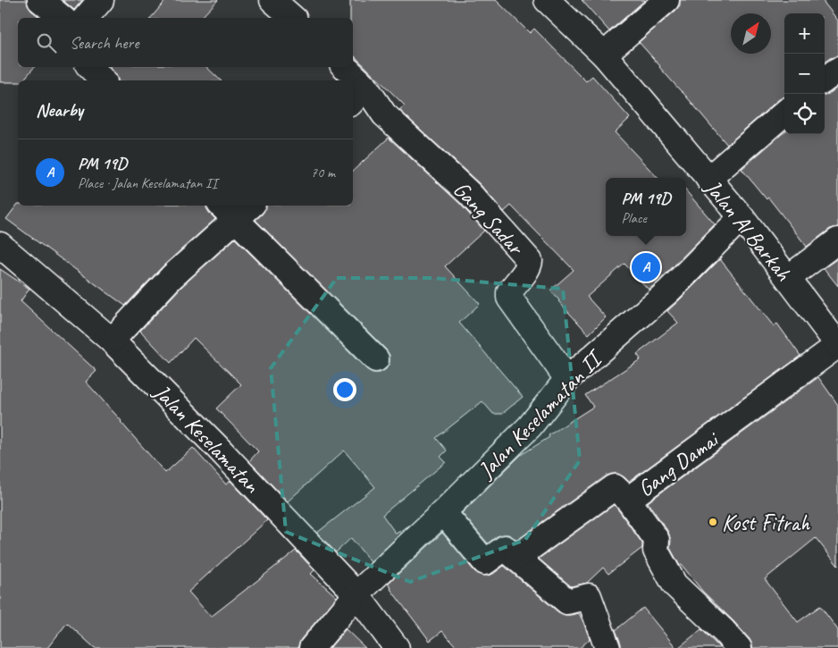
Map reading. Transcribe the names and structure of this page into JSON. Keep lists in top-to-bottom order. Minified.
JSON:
{"streets":{"street":["Gang Sadar","Jalan Al Barkah","Jalan Keselamatan II","Jalan Keselamatan","Gang Damai"]},"crossings":[["Gang Sadar","Jalan Keselamatan II"],["Jalan Al Barkah","Jalan Keselamatan II"],["Jalan Al Barkah","Gang Damai"],["Jalan Keselamatan II","Jalan Keselamatan"]],"places":["Kost Fitrah"],"north":"top right","page":{"map_buttons":["+","−"],"search":"Search here","heading":"Nearby","list":[{"mark":"A","name":"PM 19D","note":"Place · Jalan Keselamatan II","value":"70 m"}],"popup":["PM 19D","Place"],"pins":"A"}}
